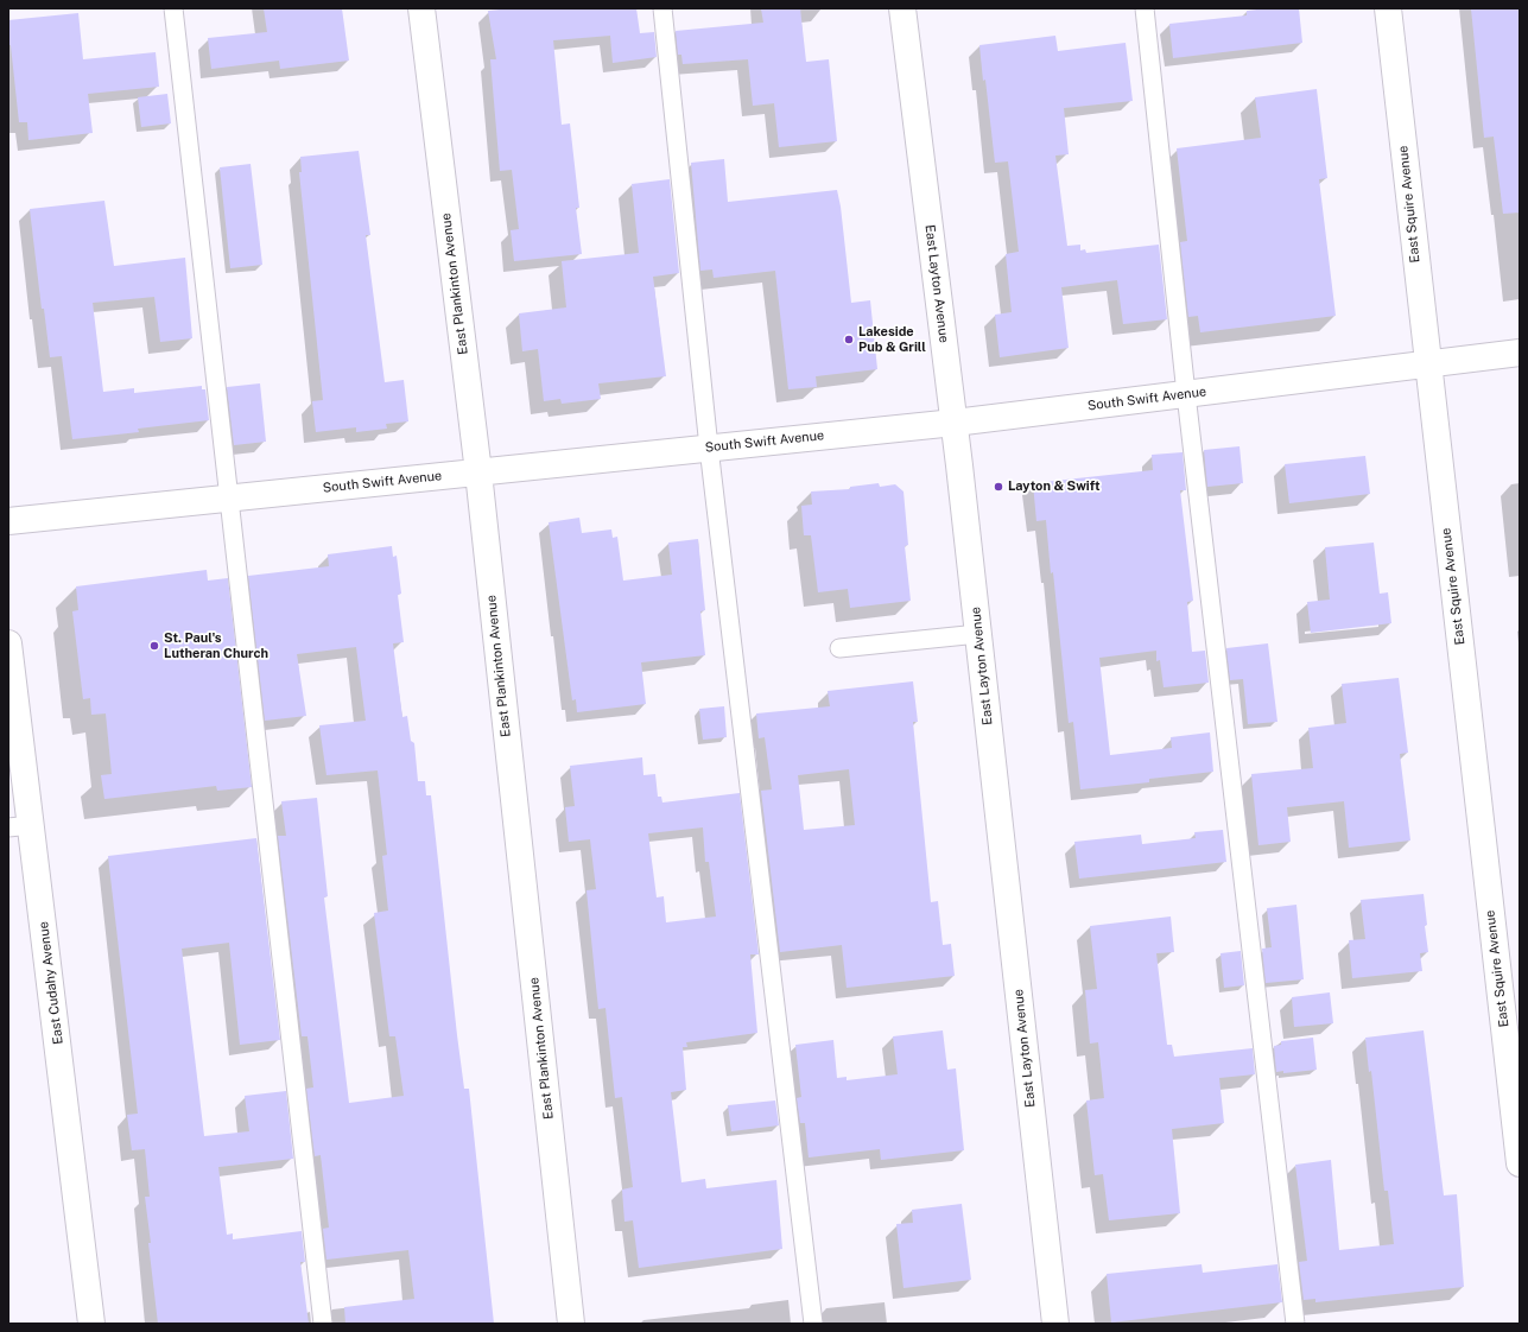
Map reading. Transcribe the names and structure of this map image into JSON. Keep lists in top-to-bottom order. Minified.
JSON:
{"streets":{"street":["East Squire Avenue","East Plankinton Avenue","East Layton Avenue","South Swift Avenue","East Cudahy Avenue"]},"crossings":[["East Squire Avenue","South Swift Avenue"],["East Plankinton Avenue","South Swift Avenue"],["East Layton Avenue","South Swift Avenue"]],"places":["Lakeside Pub & Grill","Layton & Swift","St. Paul's Lutheran Church"]}
